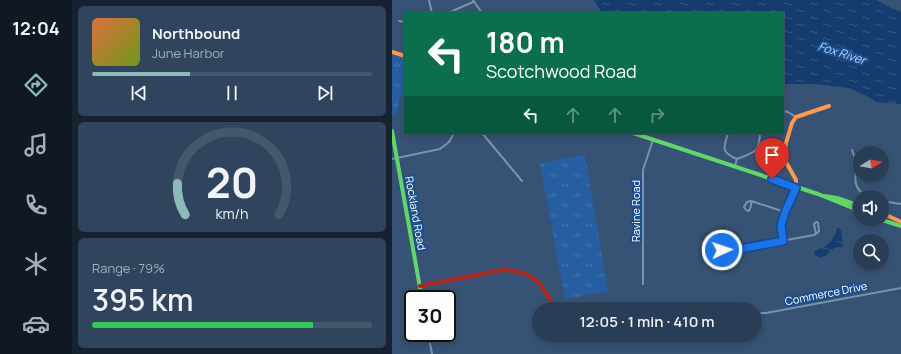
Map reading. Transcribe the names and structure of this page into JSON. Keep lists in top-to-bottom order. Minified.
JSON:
{"streets":{"street":["Ravine Road","Rockland Road","Commerce Drive"]},"water":["Fox River"],"north":"right","page":{"tabs":"12:04","turn":["180 m","Scotchwood Road"],"song":["Northbound","June Harbor"],"tile":["Range · 79%","395 km"],"limit":"30","trip":"12:05 · 1 min · 410 m","gauge":["20","km/h"]}}
